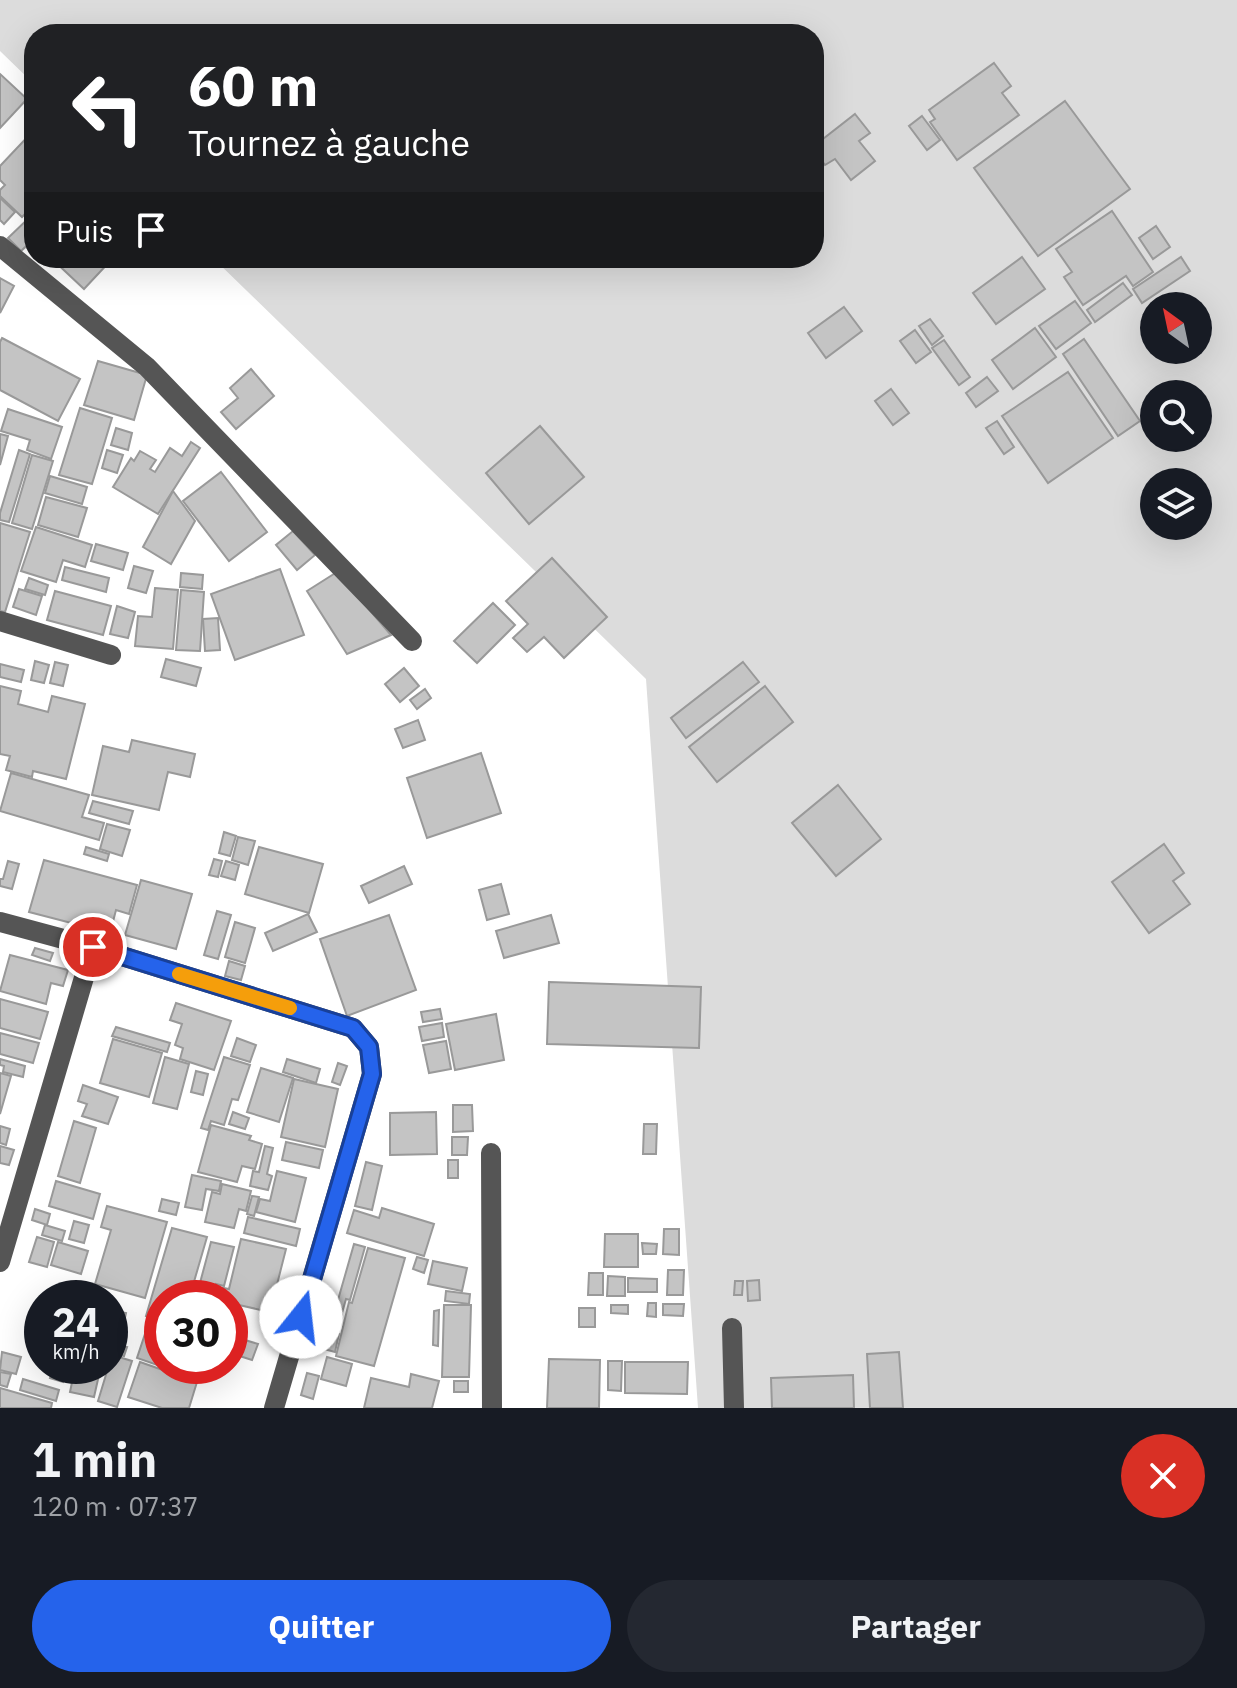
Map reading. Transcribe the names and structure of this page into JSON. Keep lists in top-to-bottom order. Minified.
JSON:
{"north":"top left","page":{"turn":["60 m","Tournez à gauche"],"then":"Puis","speed":"24 km/h","limit":"30","heading":["1 min","120 m · 07:37"],"buttons":["Quitter","Partager"]}}
